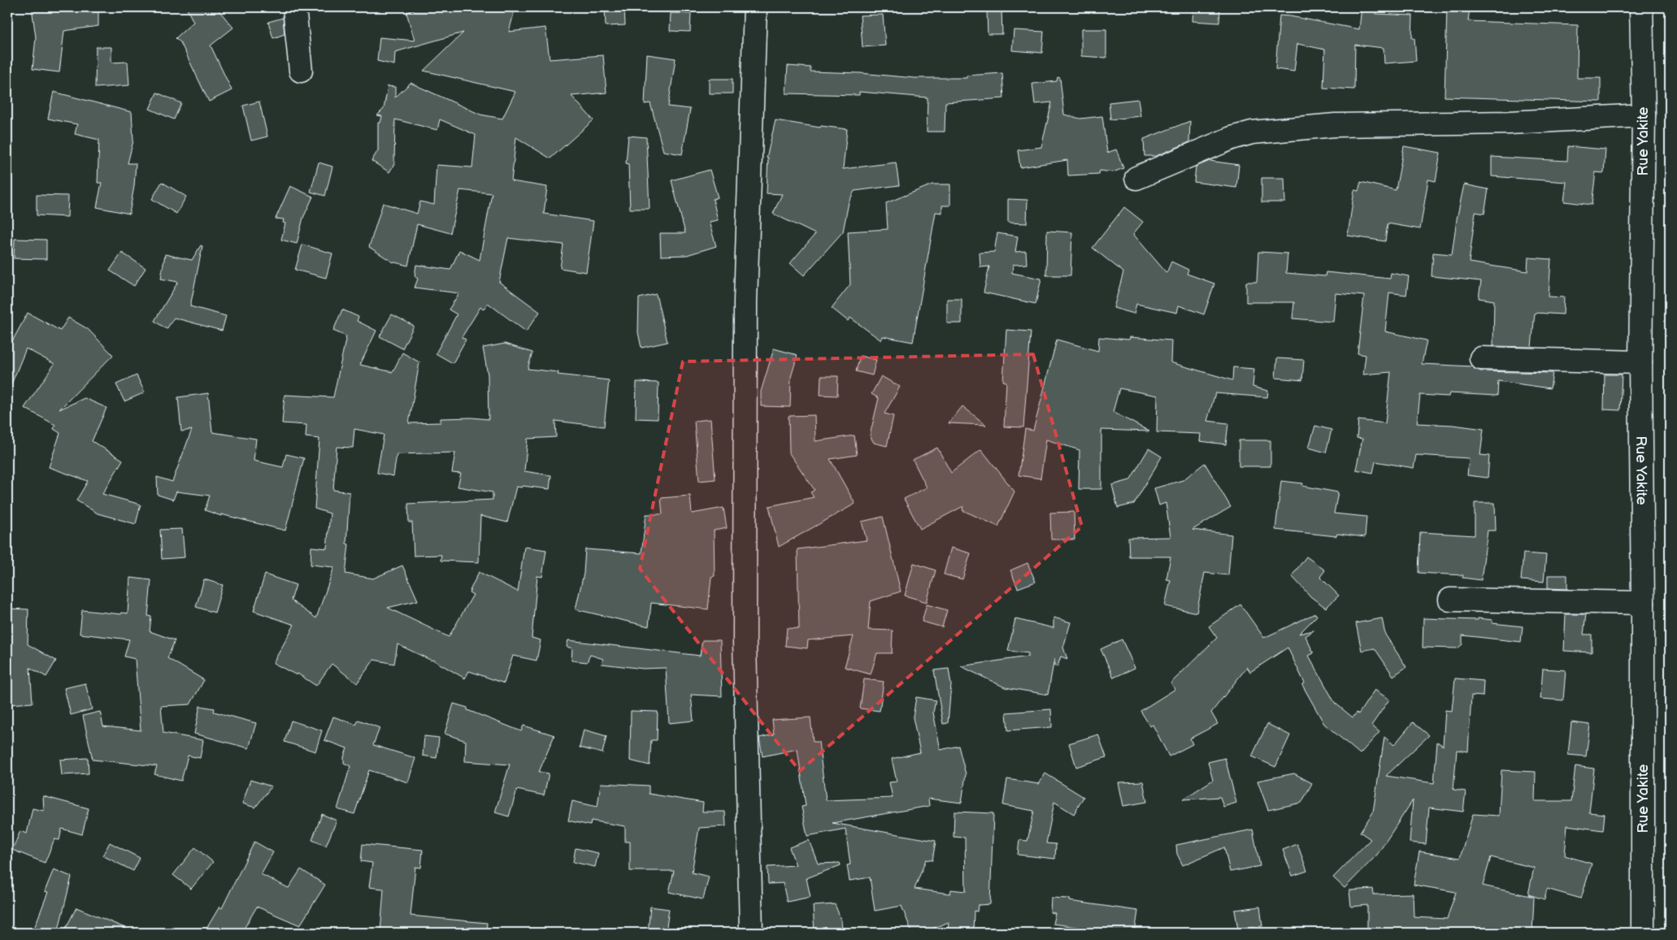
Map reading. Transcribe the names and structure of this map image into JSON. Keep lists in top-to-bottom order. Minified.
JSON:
{"streets":{"street":["Rue Yakite"]}}
